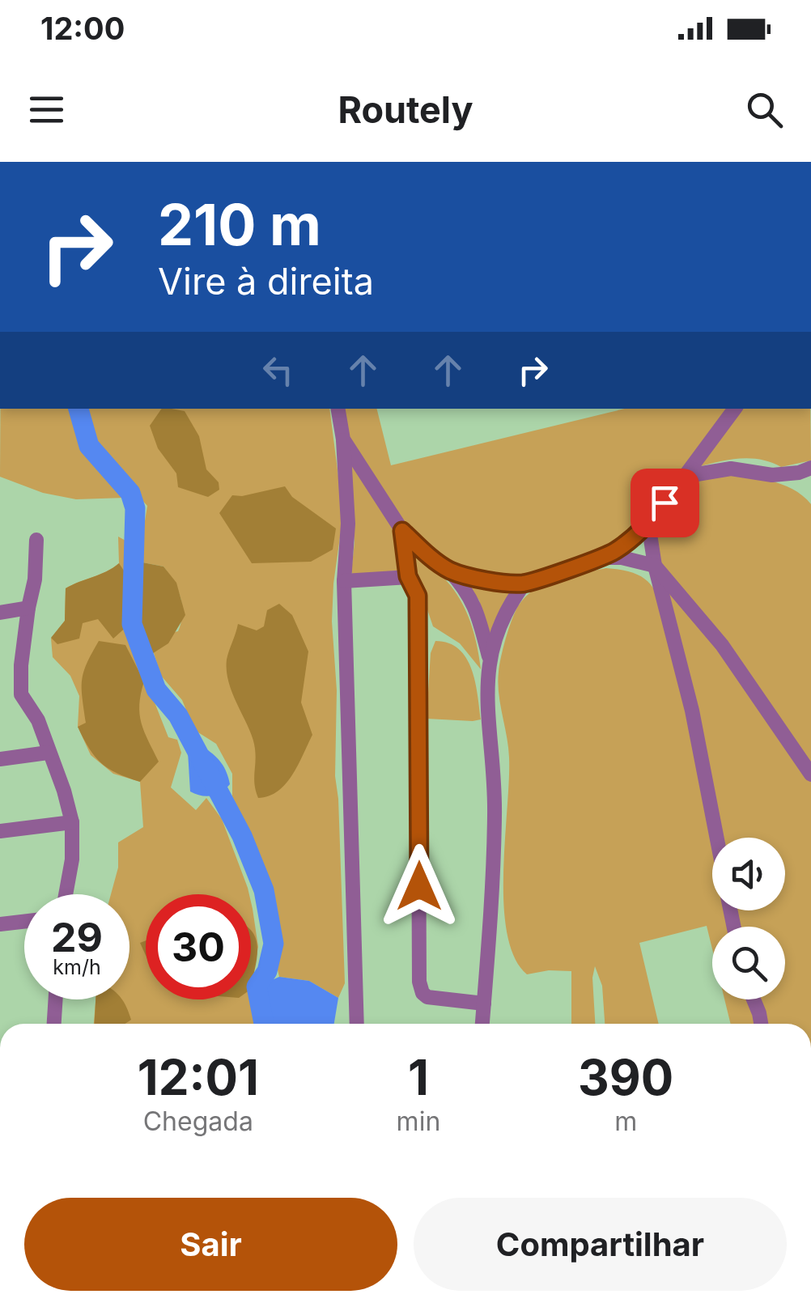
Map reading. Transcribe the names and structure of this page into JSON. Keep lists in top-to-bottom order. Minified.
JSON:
{"page":{"status":"12:00","header":"Routely","turn":["210 m","Vire à direita"],"speed":"29 km/h","limit":"30","eta":["12:01","Chegada","1","min","390","m"],"buttons":["Sair","Compartilhar"]}}
